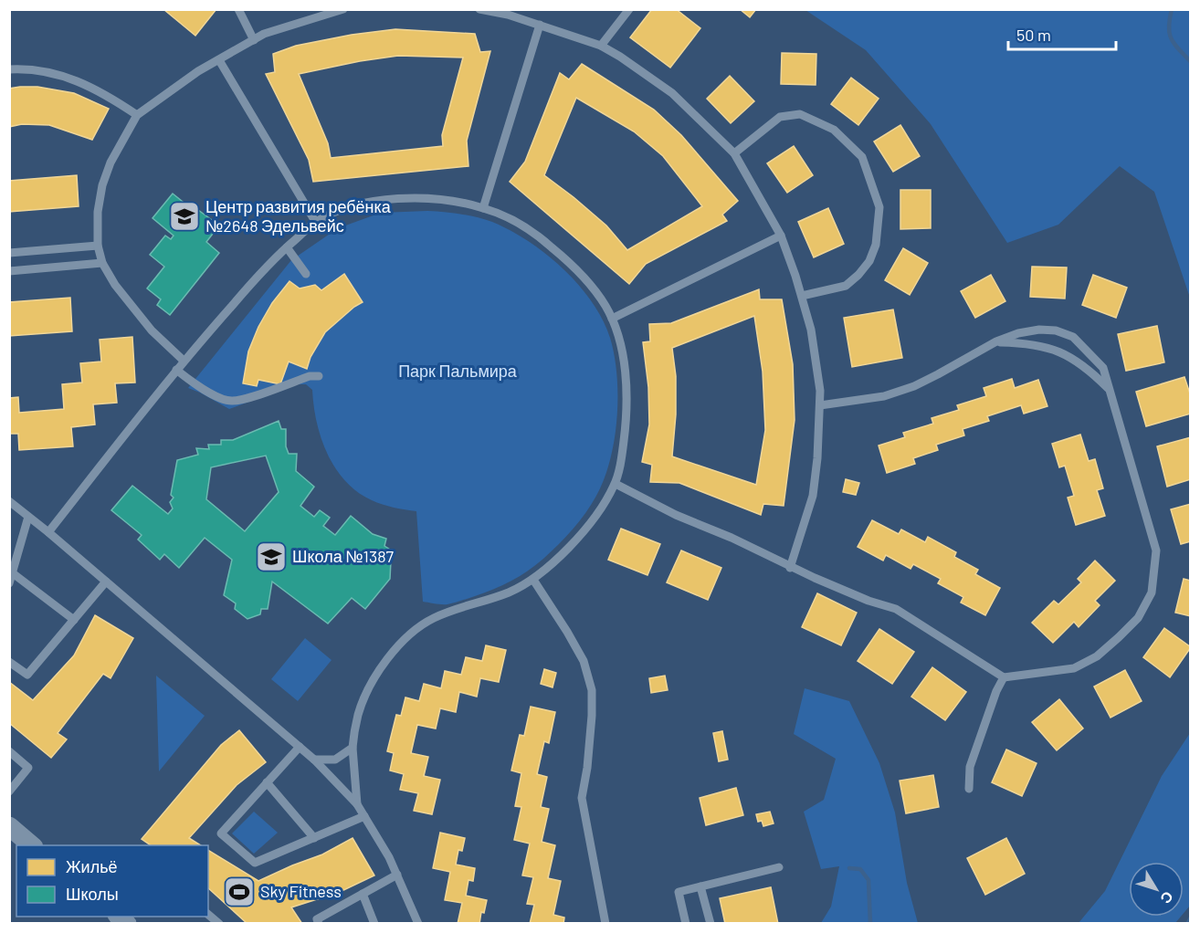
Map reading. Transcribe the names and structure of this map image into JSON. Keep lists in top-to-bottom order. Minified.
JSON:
{"parks":["Парк Пальмира"],"places":{"school or university":["Центр развития ребёнка №2648 Эдельвейс","Школа №1387"],"sports":["Sky Fitness"]},"legend":["Жильё","Школы"],"scale_bar":"50 m","north":"bottom right"}
